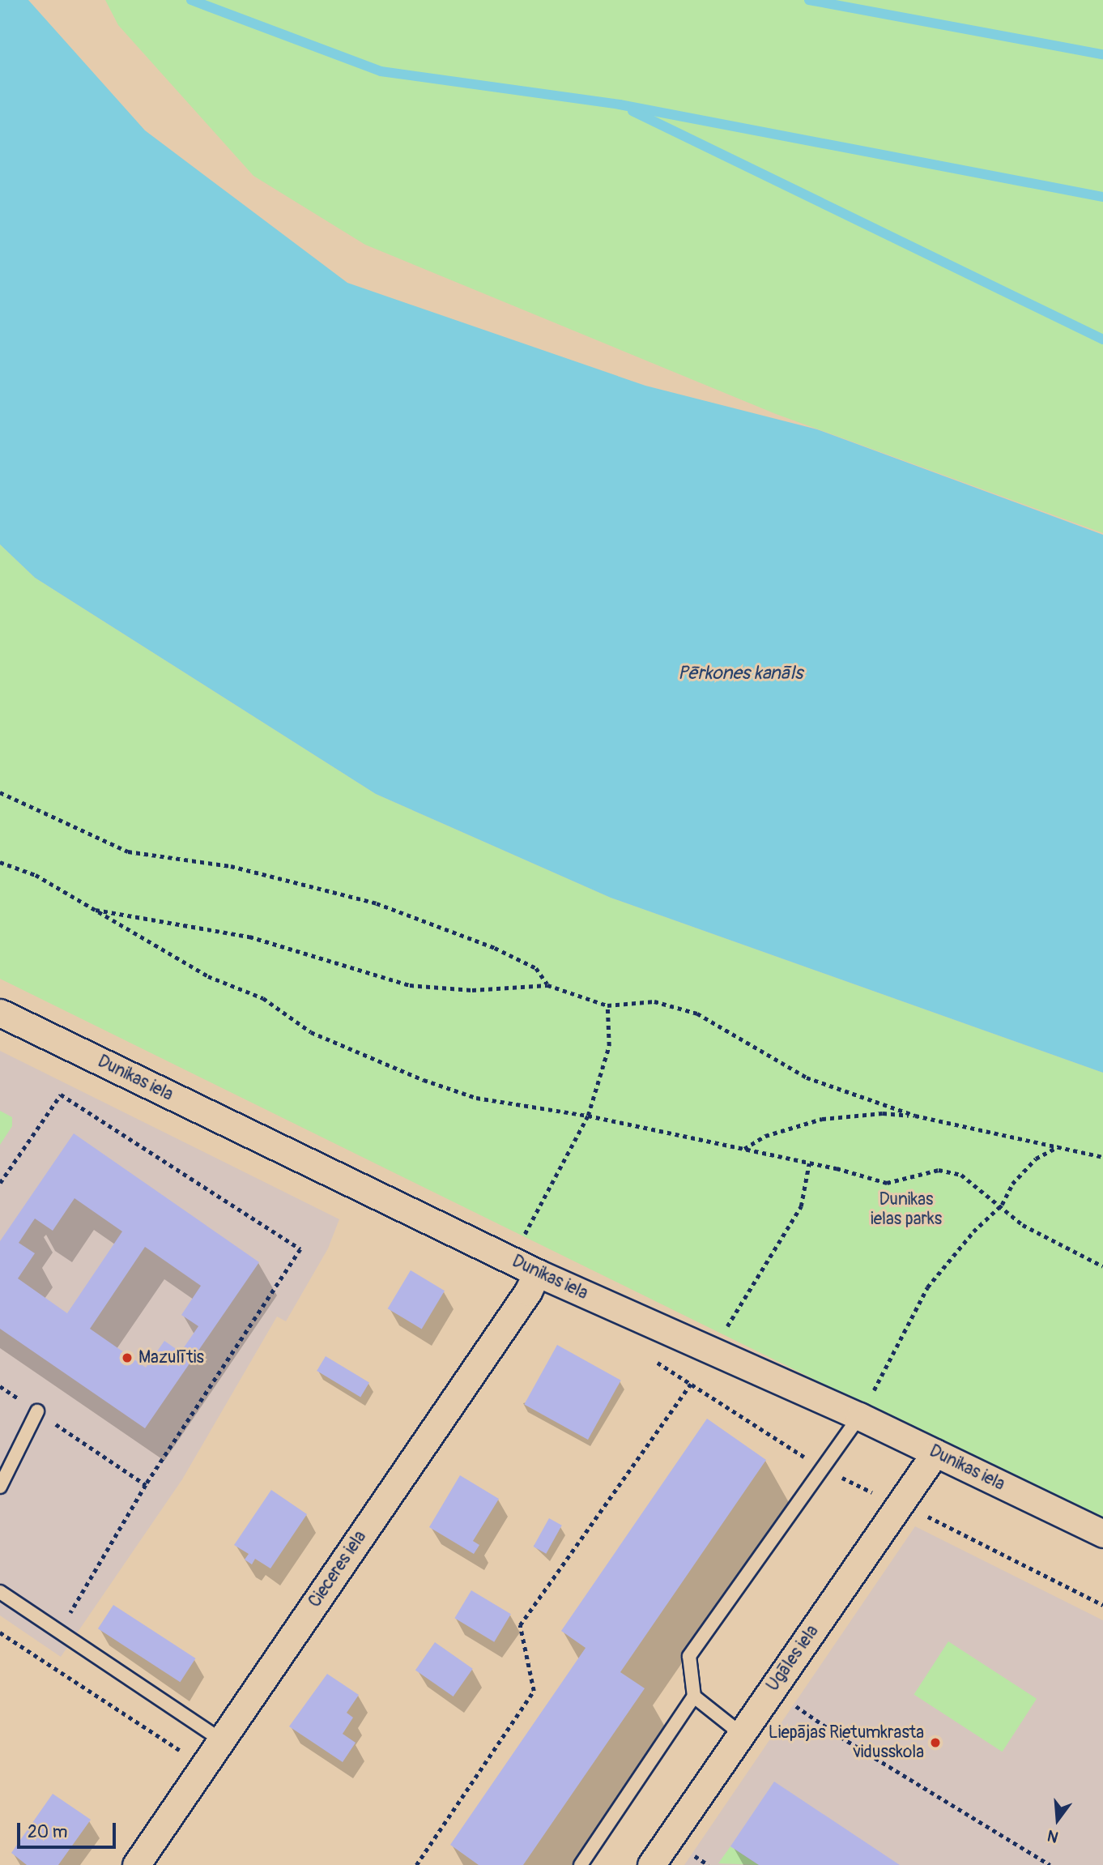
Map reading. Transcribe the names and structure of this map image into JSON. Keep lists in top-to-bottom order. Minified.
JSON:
{"streets":{"street":["Dunikas iela","Cieceres iela","Ugāles iela"]},"crossings":[["Dunikas iela","Cieceres iela"],["Dunikas iela","Ugāles iela"]],"water":["Pērkones kanāls"],"parks":["Dunikas ielas parks"],"places":["Mazulītis","Liepājas Rietumkrasta vidusskola"],"scale_bar":"20 m","north":"bottom"}
